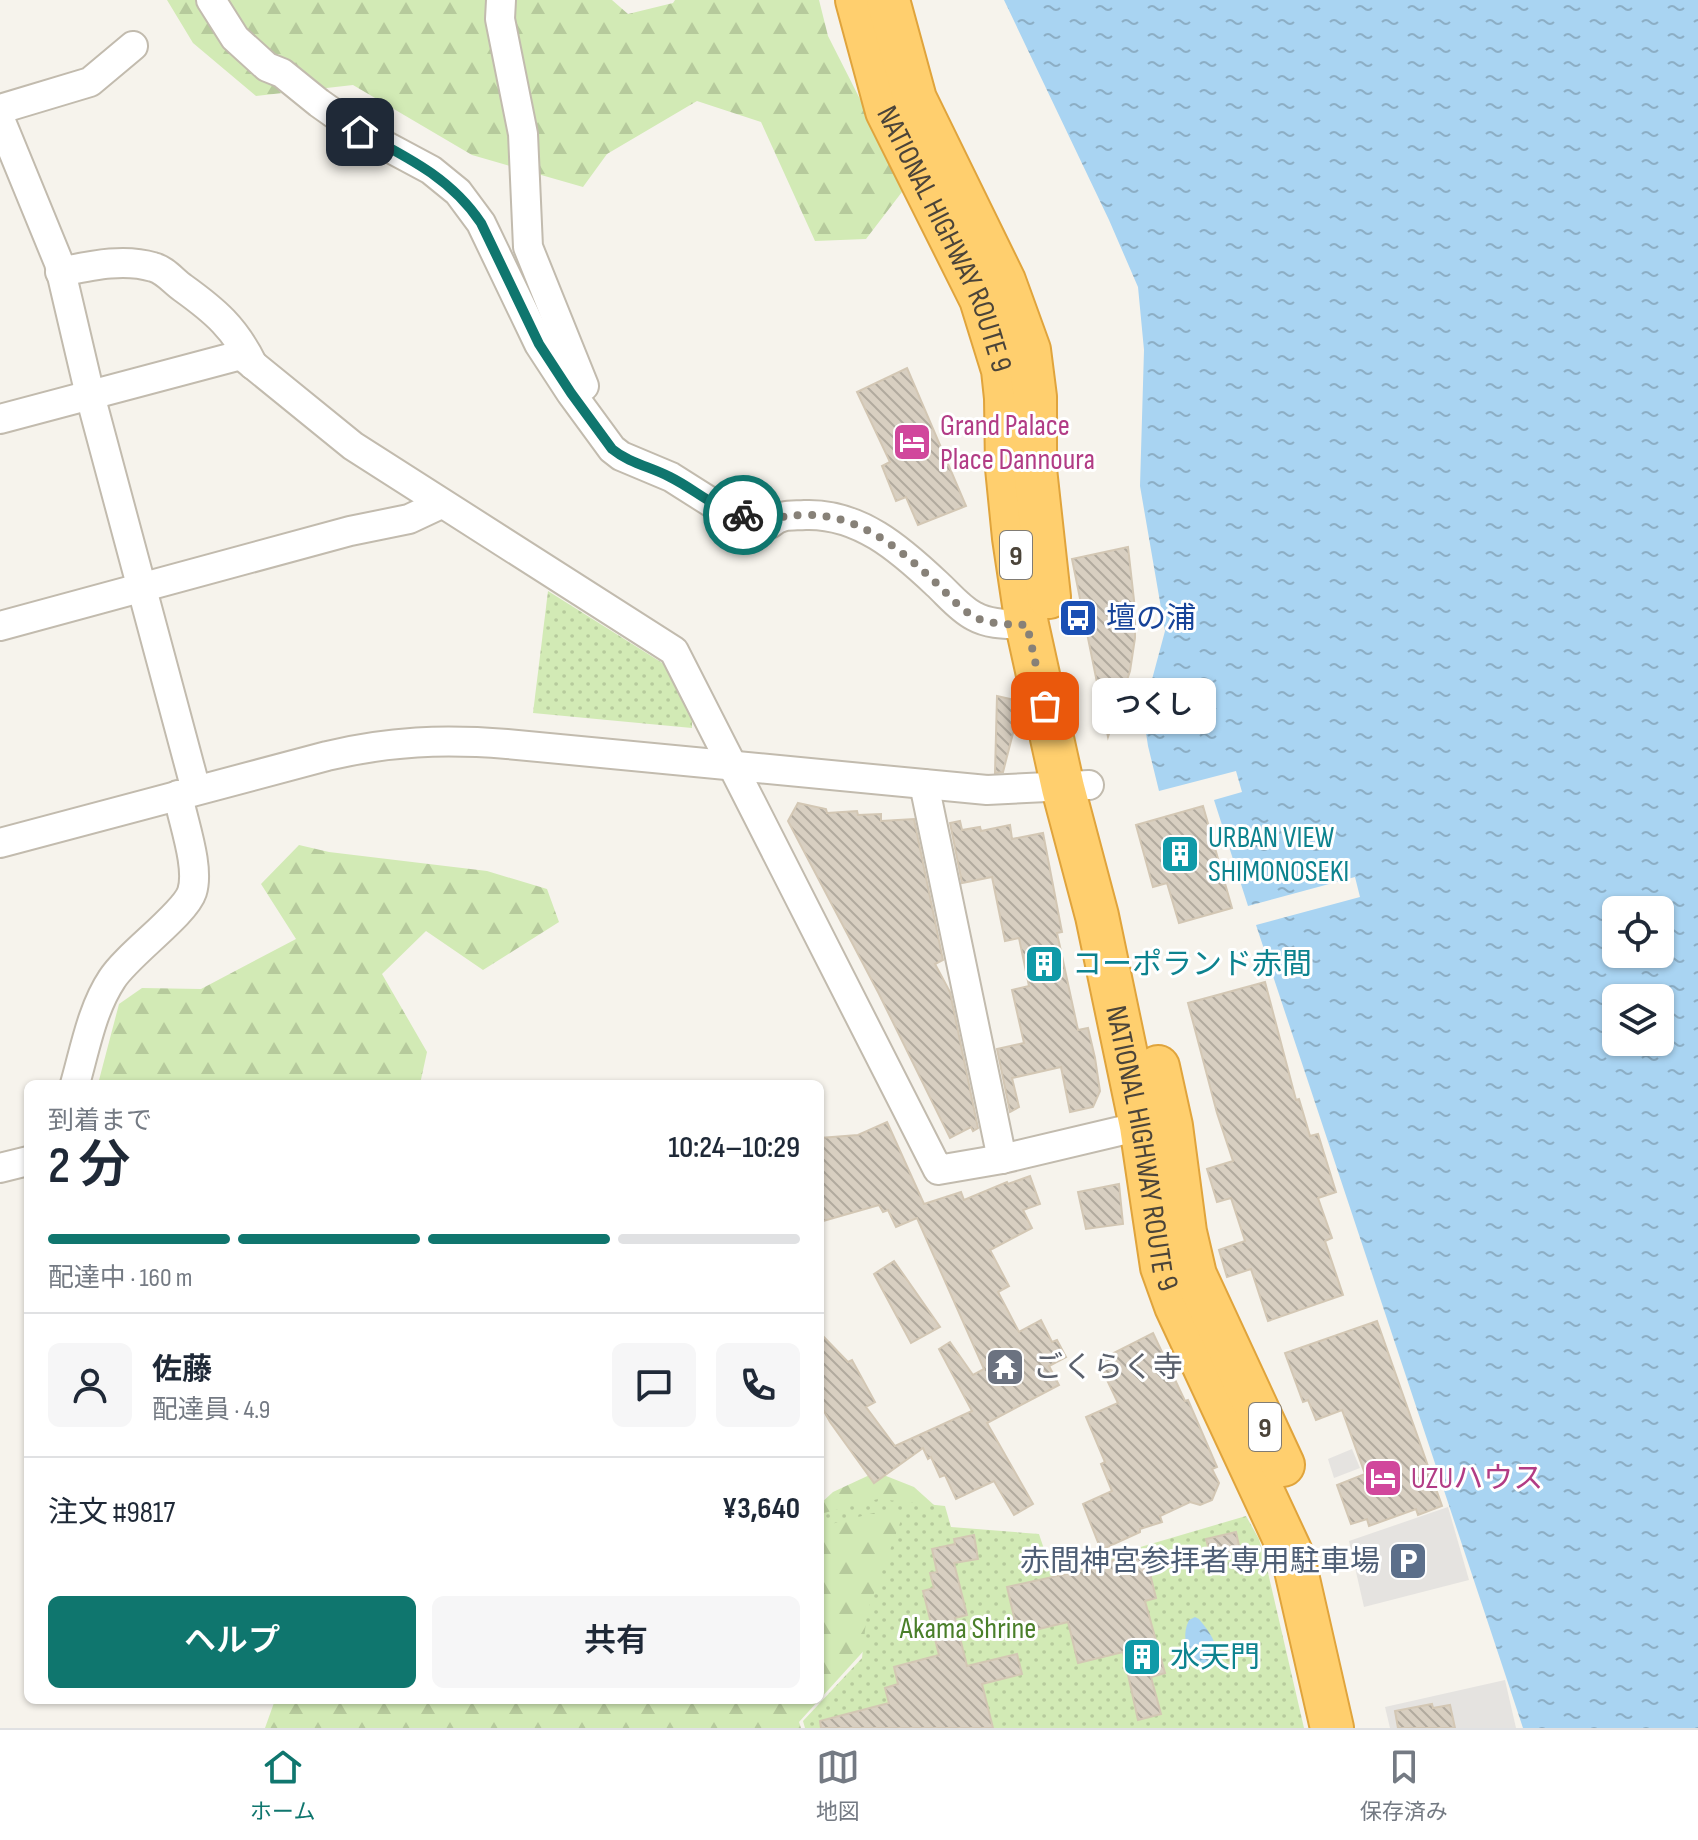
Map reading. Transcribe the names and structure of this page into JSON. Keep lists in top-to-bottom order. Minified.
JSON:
{"streets":{"highway":["NATIONAL HIGHWAY ROUTE 9","9"]},"parks":["Akama Shrine"],"places":{"hotel":["Grand Palace Place Dannoura","UZUハウス"],"bus stop":["壇の浦"],"other":["つくし"],"building":["URBAN VIEW SHIMONOSEKI","コーポランド赤間","水天門"],"temple":["ごくらく寺"],"parking":["赤間神宮参拝者専用駐車場"]},"page":{"bubble":"つくし","heading":["2 分","到着まで","10:24–10:29"],"panel":["佐藤","配達員 · 4.9","注文 #9817","¥3,640"],"bar":"配達中 · 160 m","buttons":["ヘルプ","共有"],"tabs":["ホーム","地図","保存済み"]}}
